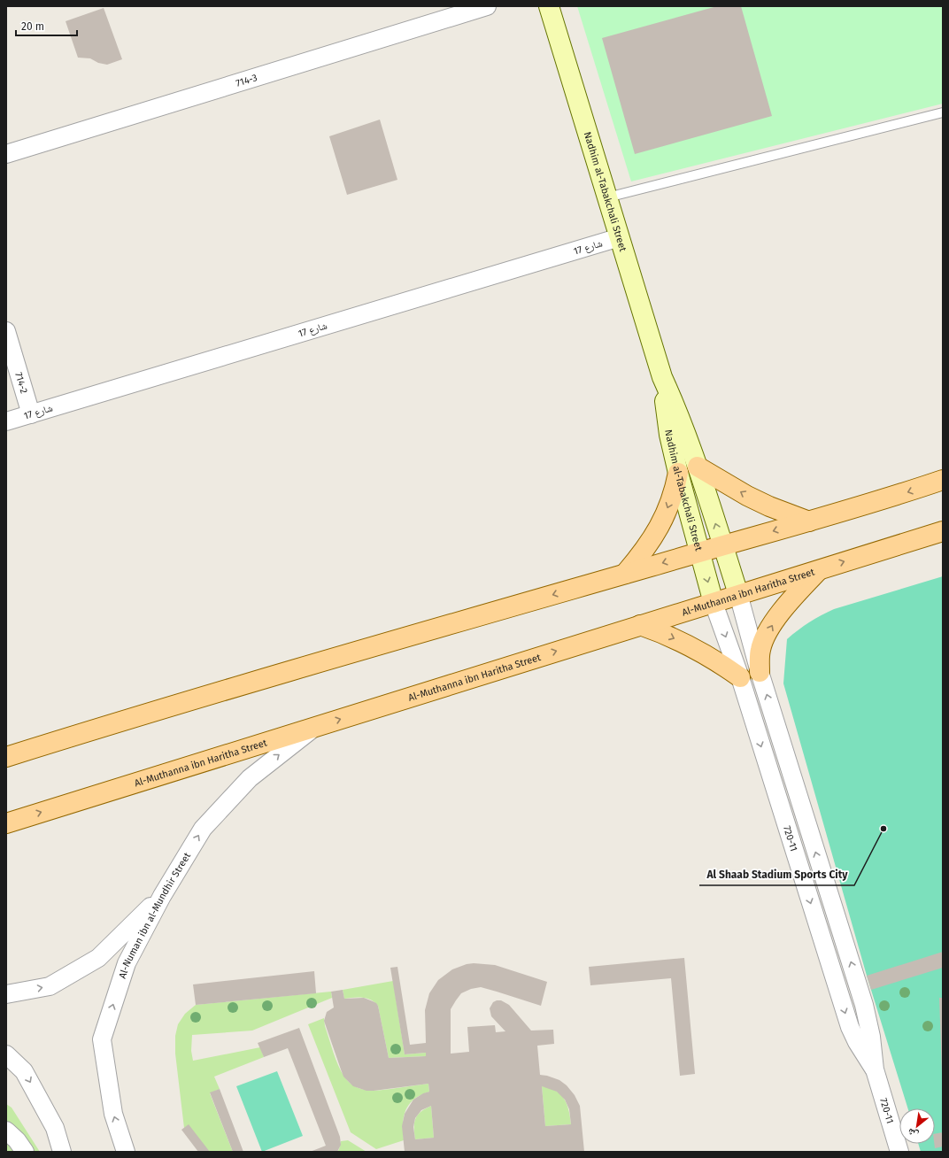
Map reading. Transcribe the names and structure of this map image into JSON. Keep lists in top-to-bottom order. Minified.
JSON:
{"streets":{"main road":["Nadhim al-Tabakchali Street","Al-Muthanna ibn Haritha Street"],"street":["714-3","شارع 17","714-2","720-11","Al-Numan ibn al-Mundhir Street"]},"crossings":[["Nadhim al-Tabakchali Street","شارع 17"],["Nadhim al-Tabakchali Street","Al-Muthanna ibn Haritha Street"],["Nadhim al-Tabakchali Street","720-11"],["شارع 17","714-2"],["Al-Muthanna ibn Haritha Street","720-11"],["Al-Muthanna ibn Haritha Street","Al-Numan ibn al-Mundhir Street"]],"one_way":["Al-Numan ibn al-Mundhir Street"],"places":["Al Shaab Stadium Sports City"],"scale_bar":"20 m","north":"bottom left"}
